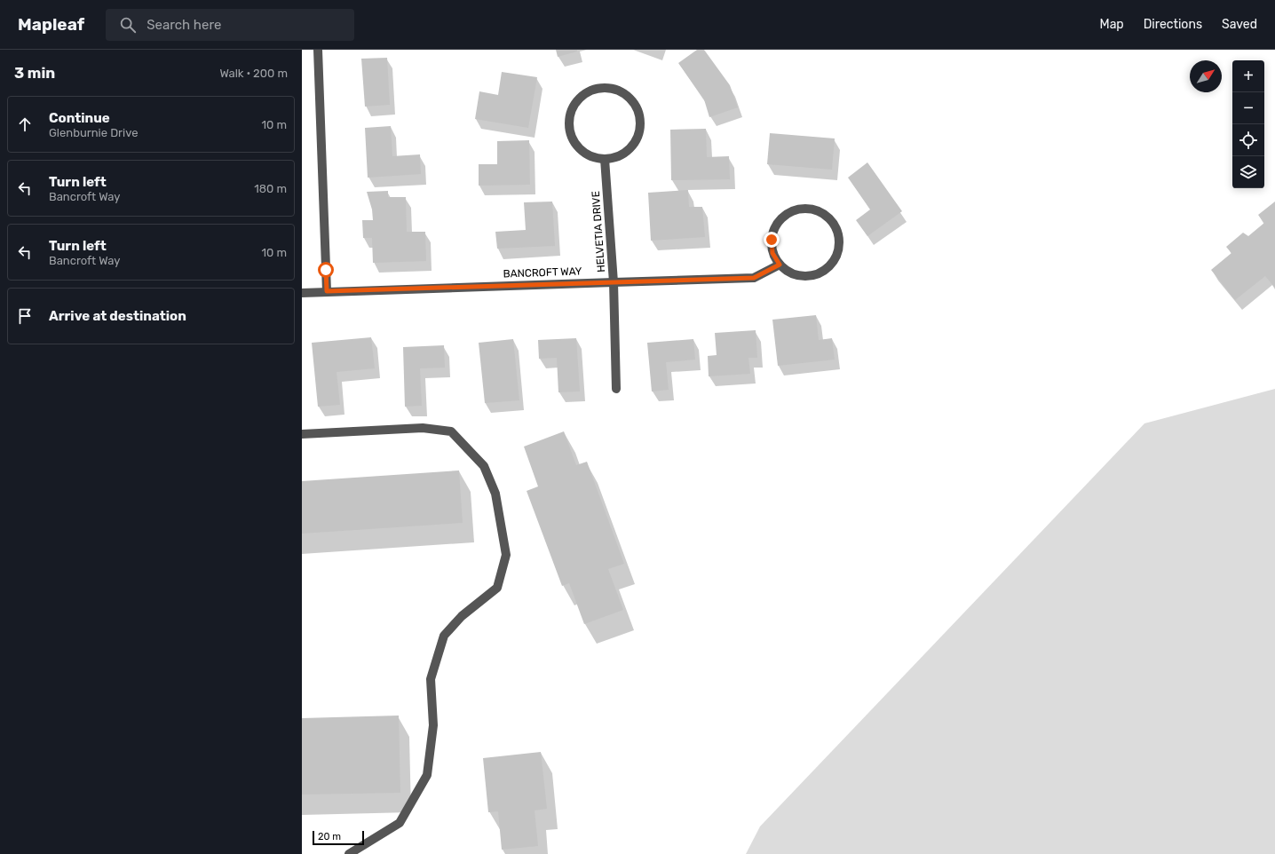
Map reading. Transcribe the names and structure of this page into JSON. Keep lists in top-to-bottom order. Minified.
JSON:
{"streets":{"street":["HELVETIA DRIVE","BANCROFT WAY"]},"crossings":[["HELVETIA DRIVE","BANCROFT WAY"]],"scale_bar":"20 m","north":"top right","page":{"header":"Mapleaf","search":"Search here","nav":["Map","Directions","Saved"],"heading":["3 min","Walk · 200 m"],"map_buttons":["+","−"],"list":[["Continue","Glenburnie Drive","10 m"],["Turn left","Bancroft Way","180 m"],["Turn left","Bancroft Way","10 m"],"Arrive at destination"],"scale":"20 m"}}
